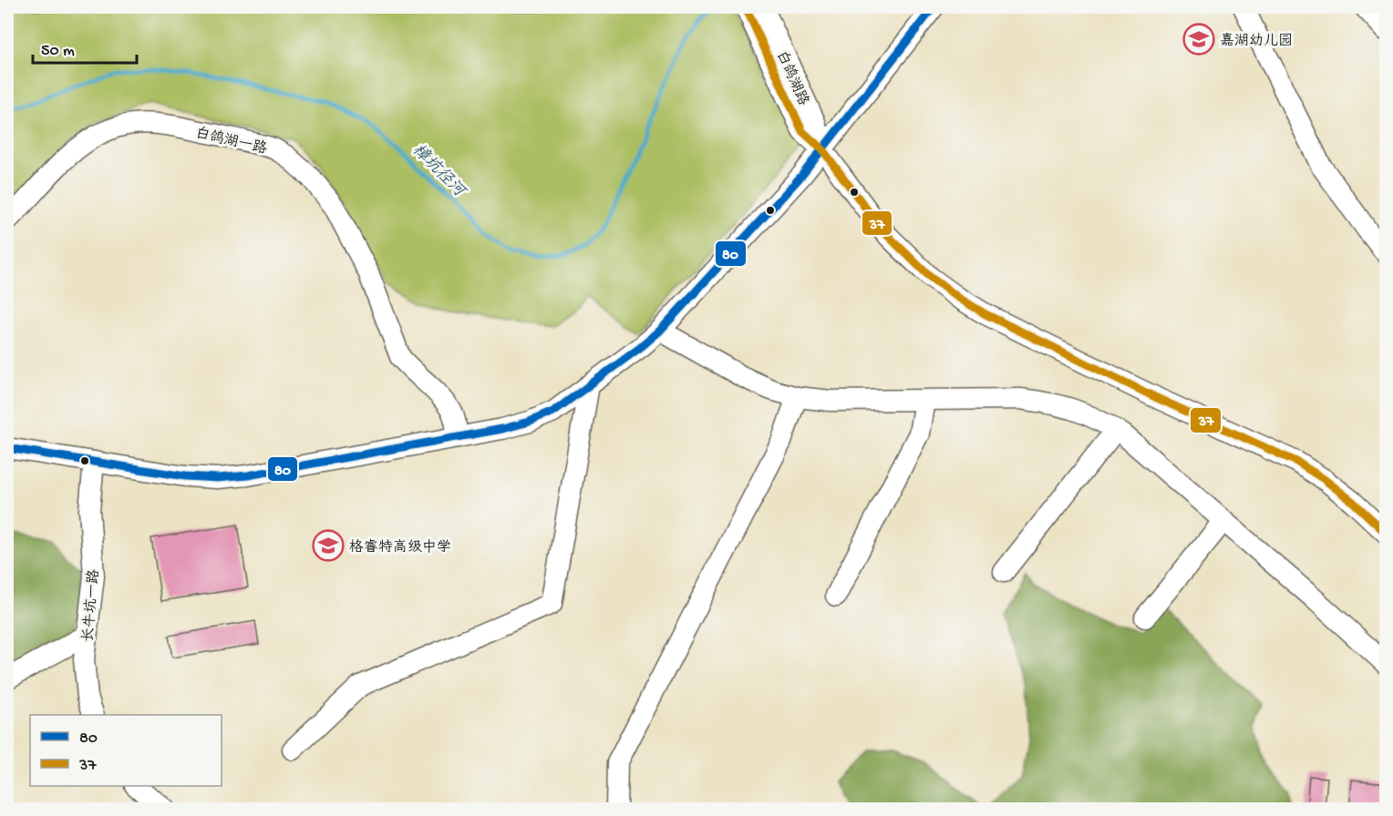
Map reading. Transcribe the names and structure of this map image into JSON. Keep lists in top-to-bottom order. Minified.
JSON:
{"streets":{"street":["白鸽湖路","白鸽湖一路","长牛坑一路"]},"water":["樟坑径河"],"places":{"school or university":["嘉湖幼儿园","格睿特高级中学"]},"lines":["transit line 80","transit line 37"],"legend":["80","37"],"scale_bar":"50 m"}
